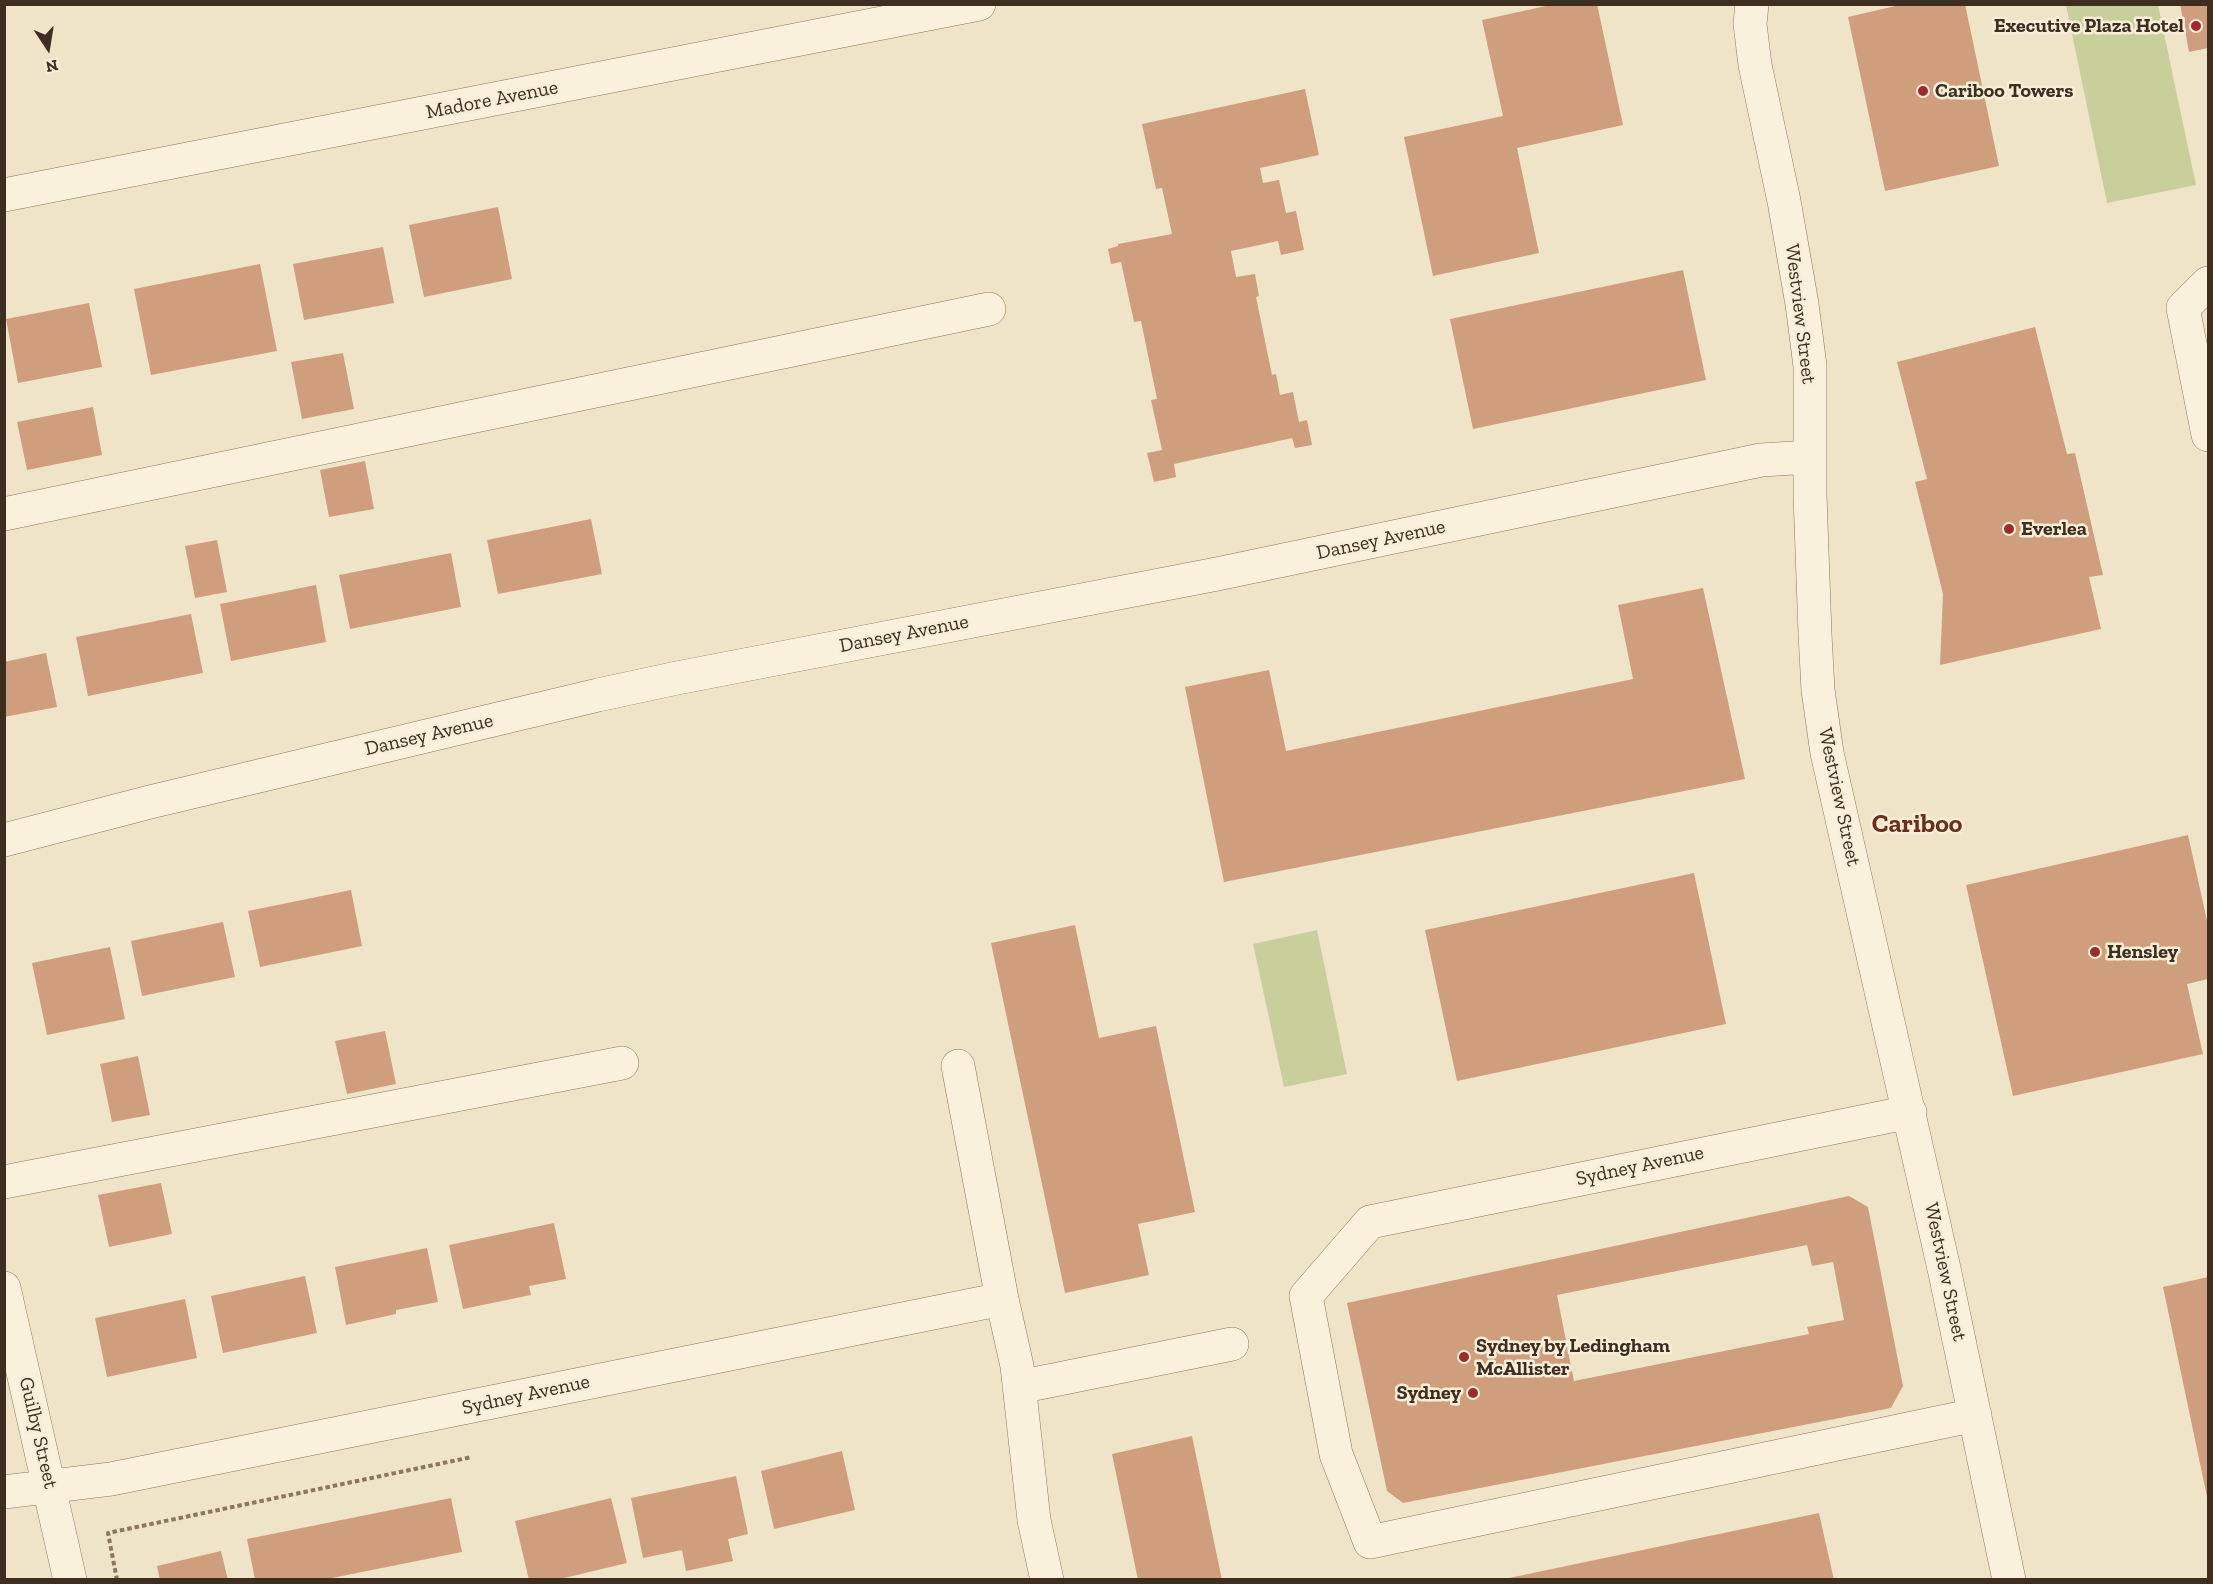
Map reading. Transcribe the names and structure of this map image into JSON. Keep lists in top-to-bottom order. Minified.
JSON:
{"streets":{"street":["Madore Avenue","Westview Street","Dansey Avenue","Sydney Avenue","Guilby Street"]},"crossings":[["Westview Street","Dansey Avenue"],["Westview Street","Sydney Avenue"],["Sydney Avenue","Guilby Street"]],"districts":["Cariboo"],"places":["Executive Plaza Hotel","Cariboo Towers","Everlea","Hensley","Sydney by Ledingham McAllister","Sydney"],"north":"bottom"}
